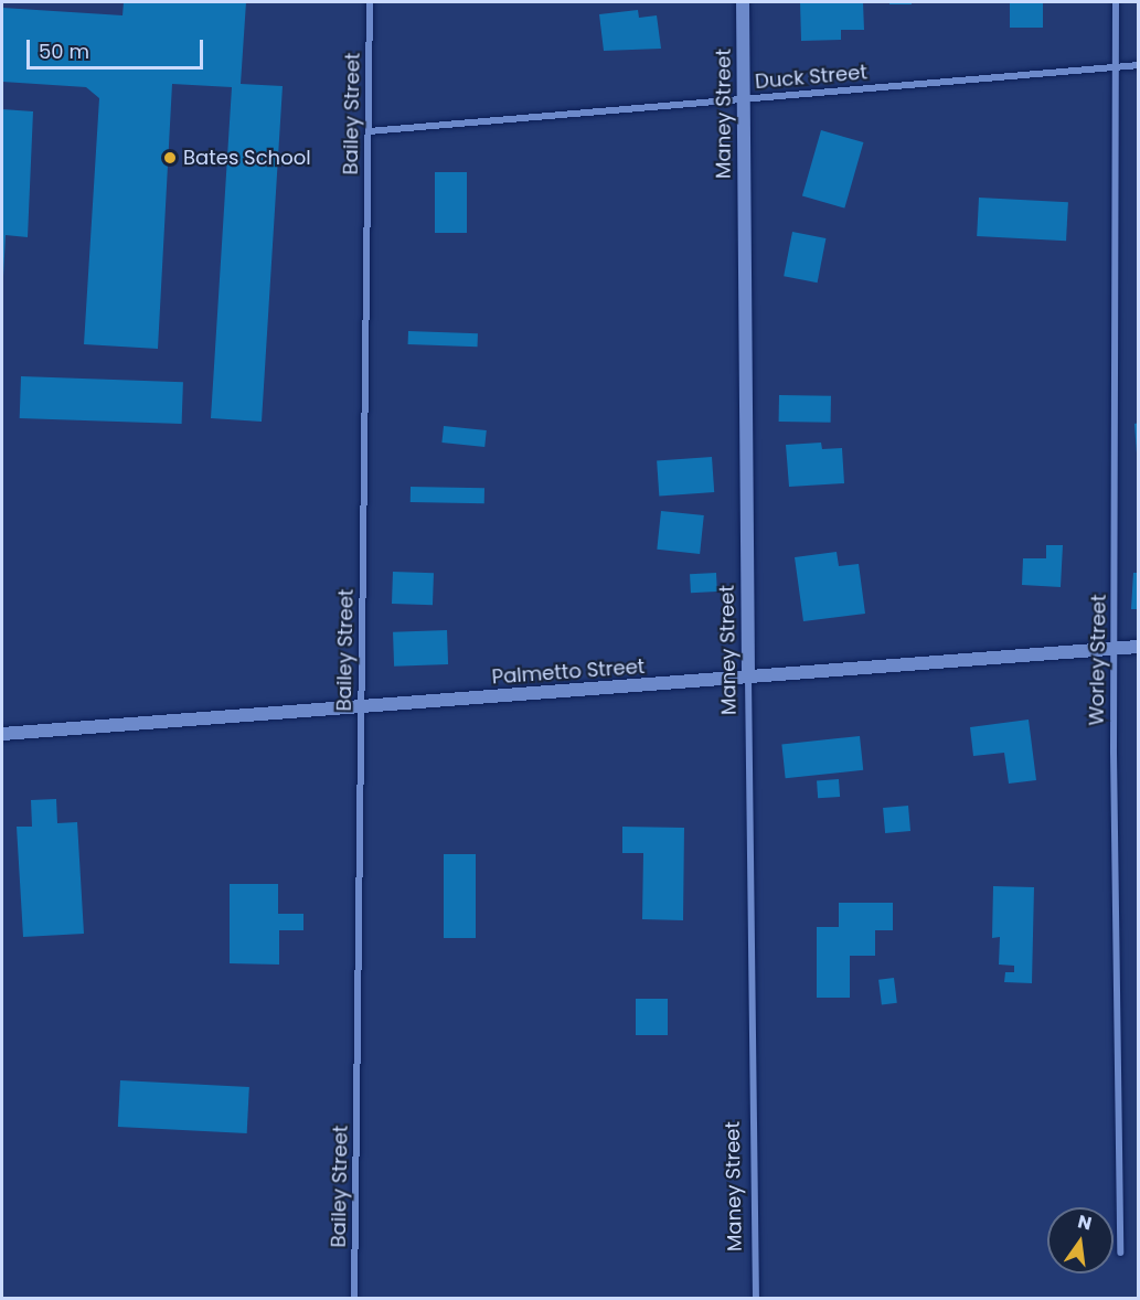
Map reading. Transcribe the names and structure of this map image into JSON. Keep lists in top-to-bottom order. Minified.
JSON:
{"streets":{"street":["Duck Street","Bailey Street","Maney Street","Worley Street","Palmetto Street"]},"crossings":[["Duck Street","Bailey Street"],["Duck Street","Maney Street"],["Duck Street","Worley Street"],["Bailey Street","Palmetto Street"],["Maney Street","Palmetto Street"],["Worley Street","Palmetto Street"]],"places":["Bates School"],"scale_bar":"50 m","north":"top"}
